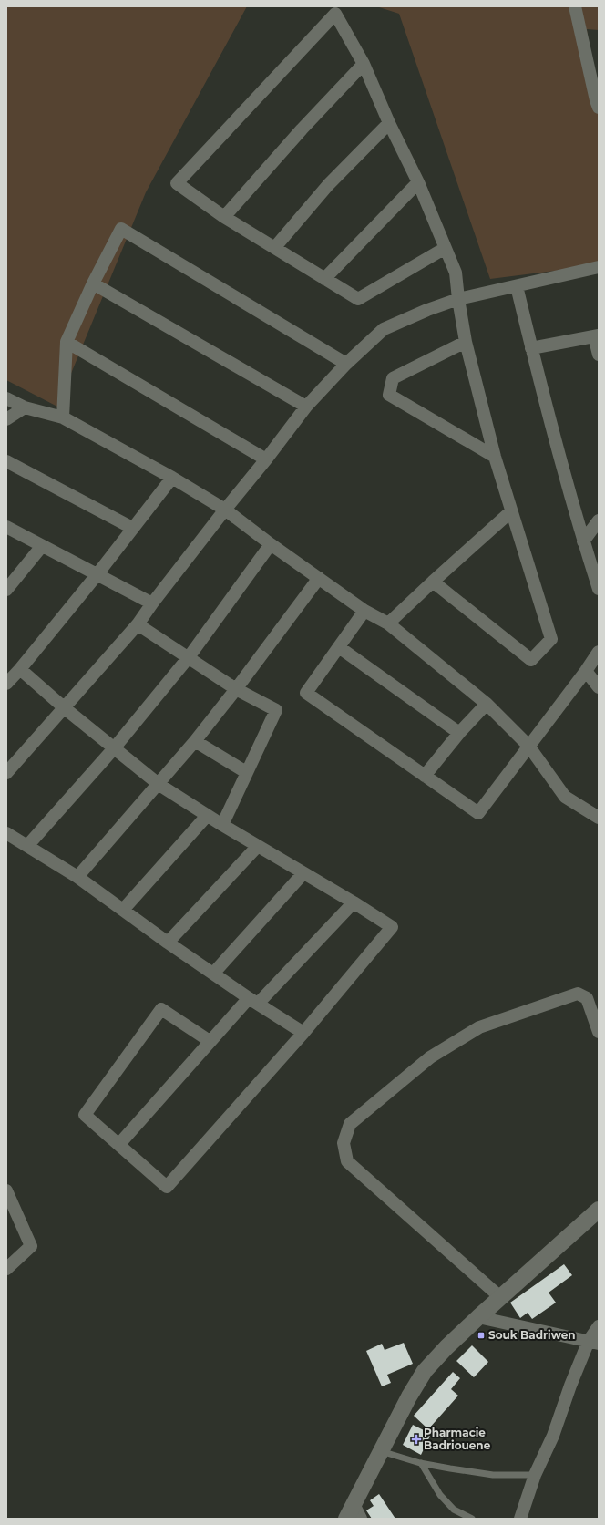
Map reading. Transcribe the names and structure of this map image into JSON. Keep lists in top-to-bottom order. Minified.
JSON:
{"places":{"transit":["Souk Badriwen"],"health":["Pharmacie Badriouene"]}}
